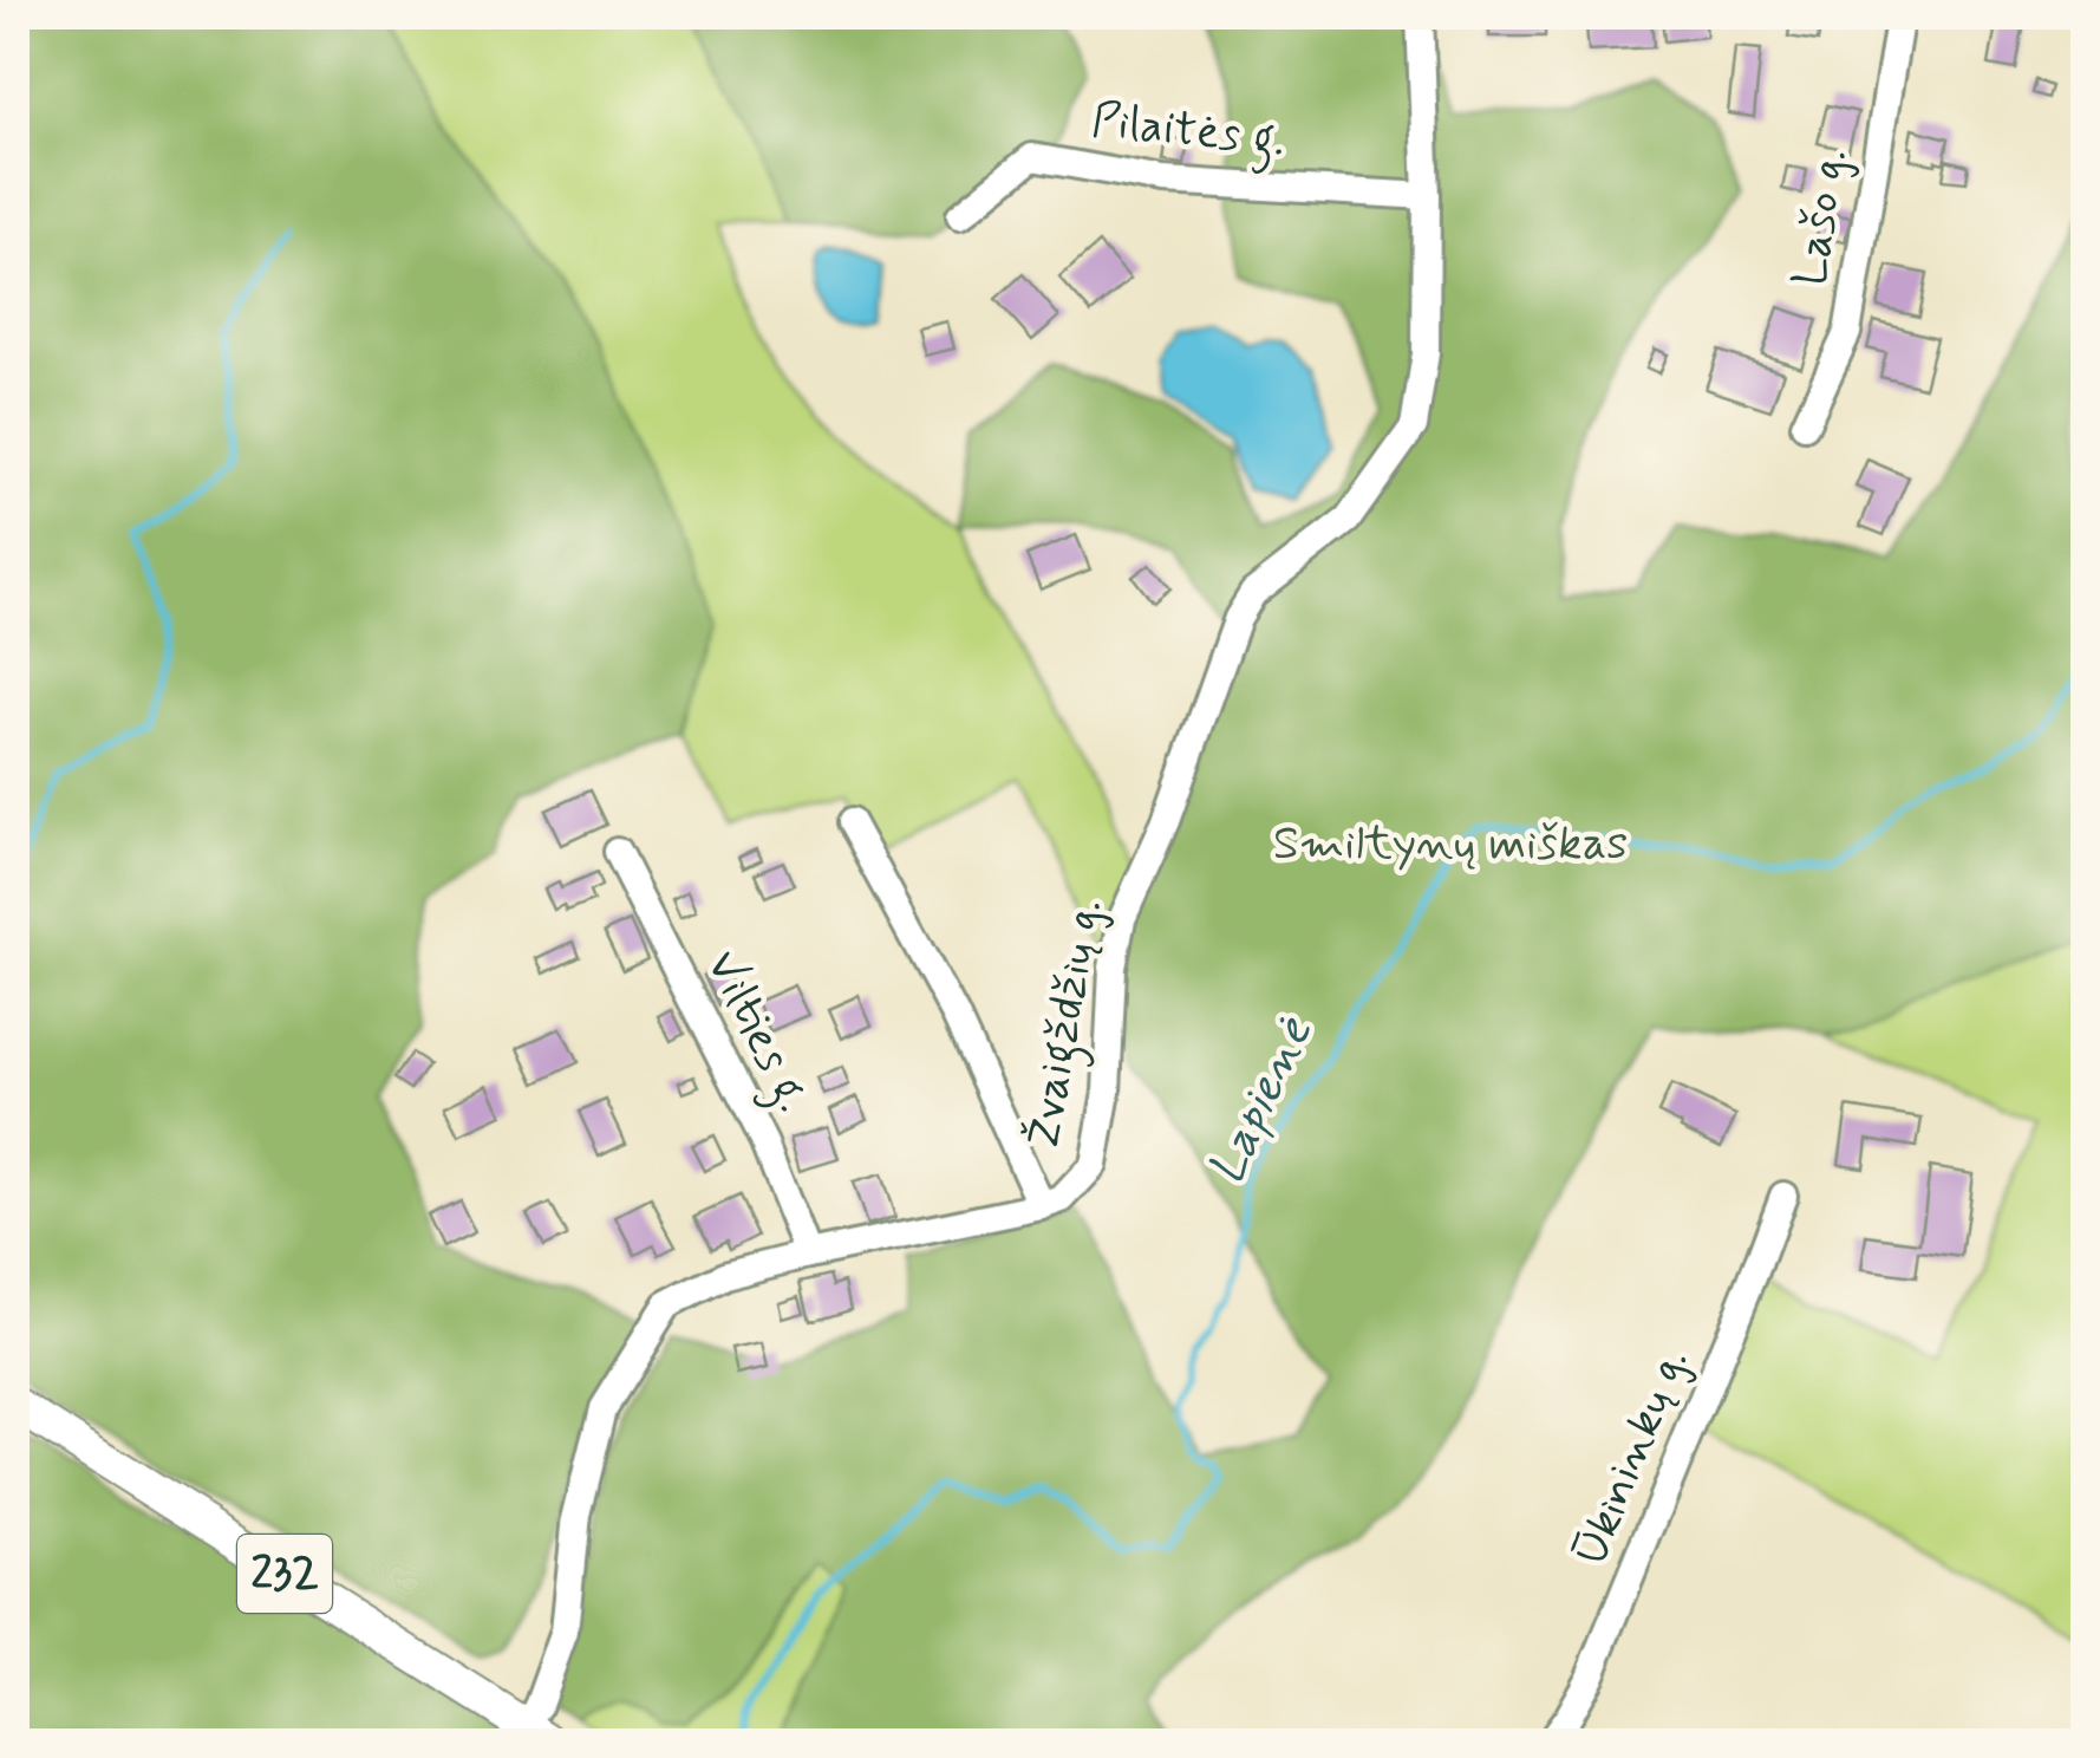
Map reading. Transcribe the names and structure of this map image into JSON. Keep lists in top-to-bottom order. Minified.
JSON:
{"streets":{"main road":["232"],"street":["Pilaitės g.","Lašo g.","Žvaigždžių g.","Vilties g.","Ūkininkų g."]},"crossings":[["Pilaitės g.","Žvaigždžių g."],["Žvaigždžių g.","Vilties g."],["Žvaigždžių g.","232"]],"water":["Lapienė"],"parks":["Smiltynų miškas"]}
